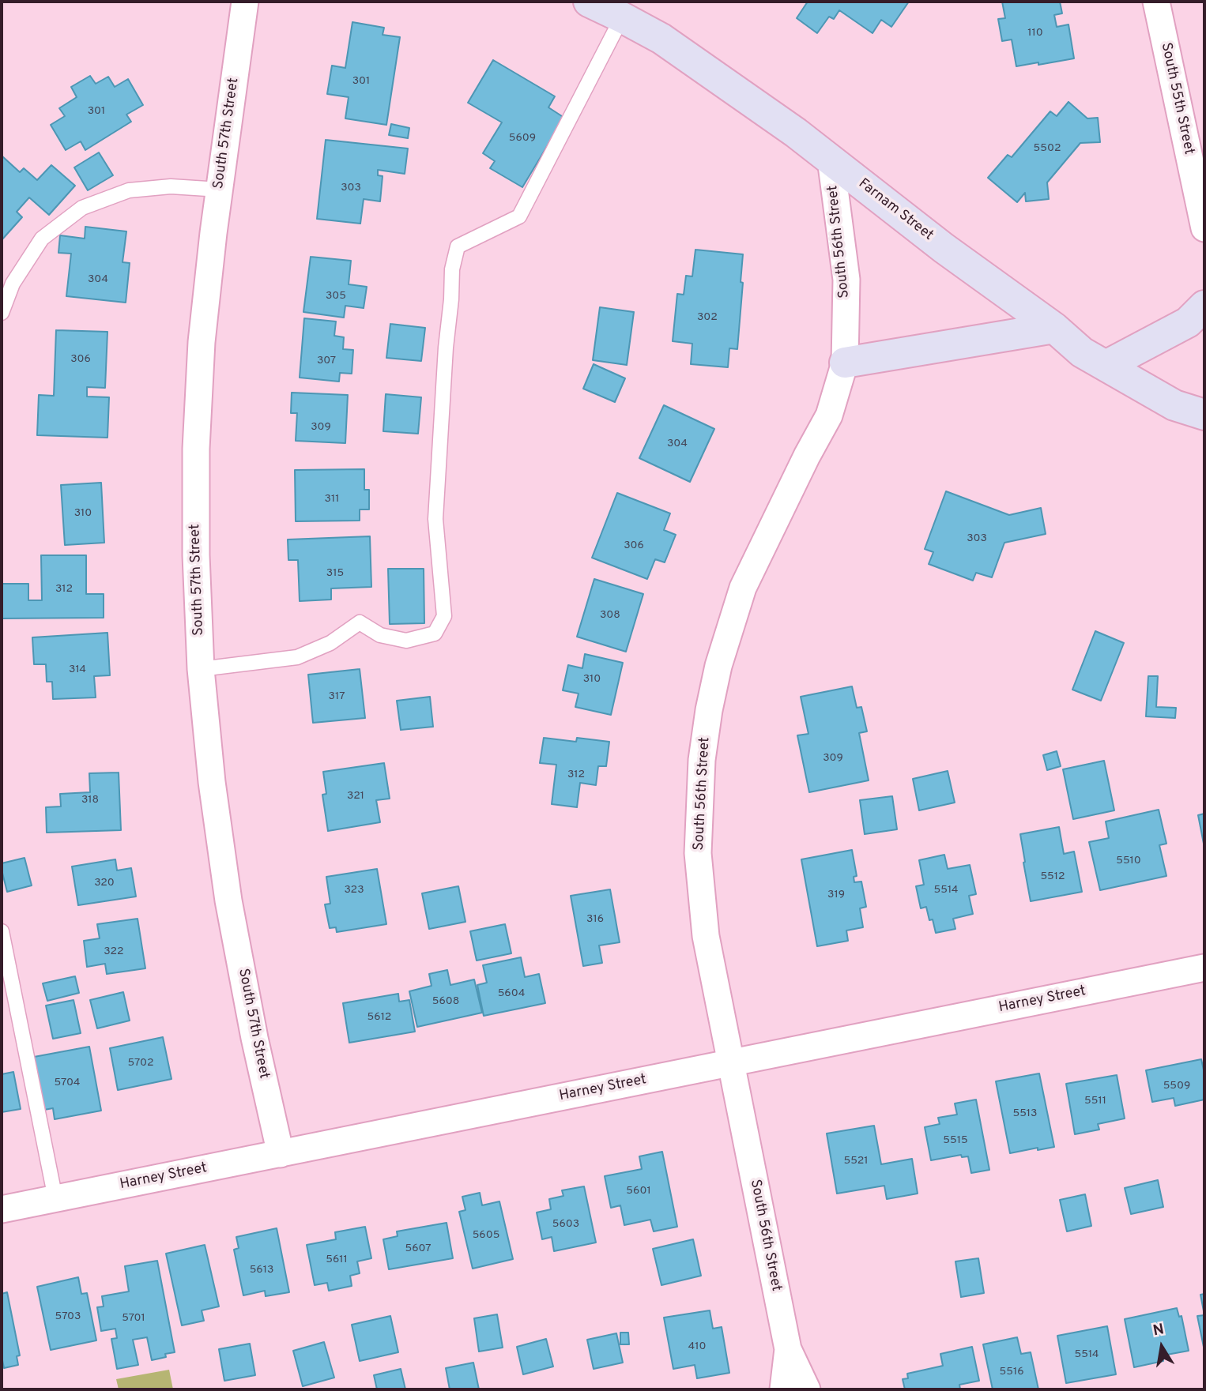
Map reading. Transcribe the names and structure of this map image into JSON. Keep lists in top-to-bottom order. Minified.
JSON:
{"streets":{"main road":["Farnam Street"],"street":["South 55th Street","South 57th Street","South 56th Street","Harney Street"]},"crossings":[["South 57th Street","Harney Street"],["Farnam Street","South 56th Street"],["South 56th Street","Harney Street"]],"house_numbers":["110","301","301","5609","5502","303","304","305","302","306","307","309","304","311","310","303","306","315","312","308","314","310","317","309","312","321","318","5510","5512","320","323","5514","319","316","322","5604","5608","5612","5702","5704","5509","5511","5513","5515","5521","5601","5603","5605","5607","5611","5613","5703","5701","410","5514","5516"],"north":"top"}
